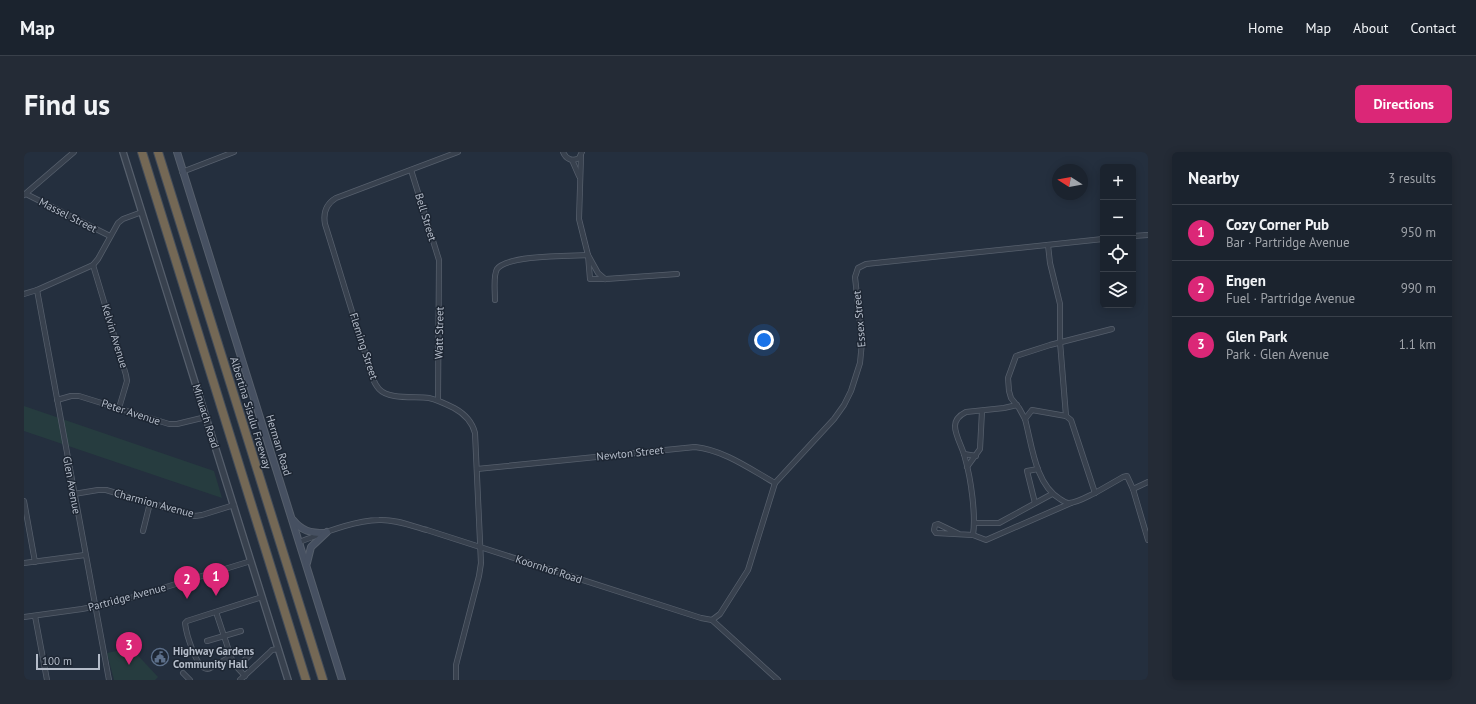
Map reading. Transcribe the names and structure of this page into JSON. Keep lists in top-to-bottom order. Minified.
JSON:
{"streets":{"highway":["Albertina Sisulu Freeway"],"main road":["Herman Road"],"street":["Massel Street","Bell Street","Essex Street","Watt Street","Kelvin Avenue","Fleming Street","Peter Avenue","Minuach Road","Newton Street","Glen Avenue","Charmion Avenue","Koornhof Road","Partridge Avenue"]},"crossings":[["Bell Street","Watt Street"],["Bell Street","Fleming Street"],["Essex Street","Newton Street"],["Essex Street","Koornhof Road"],["Watt Street","Fleming Street"],["Kelvin Avenue","Peter Avenue"],["Fleming Street","Newton Street"],["Fleming Street","Koornhof Road"],["Peter Avenue","Minuach Road"],["Peter Avenue","Glen Avenue"],["Minuach Road","Charmion Avenue"],["Minuach Road","Partridge Avenue"],["Herman Road","Koornhof Road"],["Glen Avenue","Charmion Avenue"],["Glen Avenue","Partridge Avenue"]],"places":{"public building":["Highway Gardens Community Hall"]},"scale_bar":"100 m","north":"left","page":{"header":"Map","nav":["Home","Map","About","Contact"],"buttons":"Directions","title":"Find us","heading":["Nearby","3 results"],"map_buttons":["+","−"],"list":[{"mark":"1","name":"Cozy Corner Pub","note":"Bar · Partridge Avenue","value":"950 m"},{"mark":"2","name":"Engen","note":"Fuel · Partridge Avenue","value":"990 m"},{"mark":"3","name":"Glen Park","note":"Park · Glen Avenue","value":"1.1 km"}],"pins":["1","2","3"],"scale":"100 m"}}
